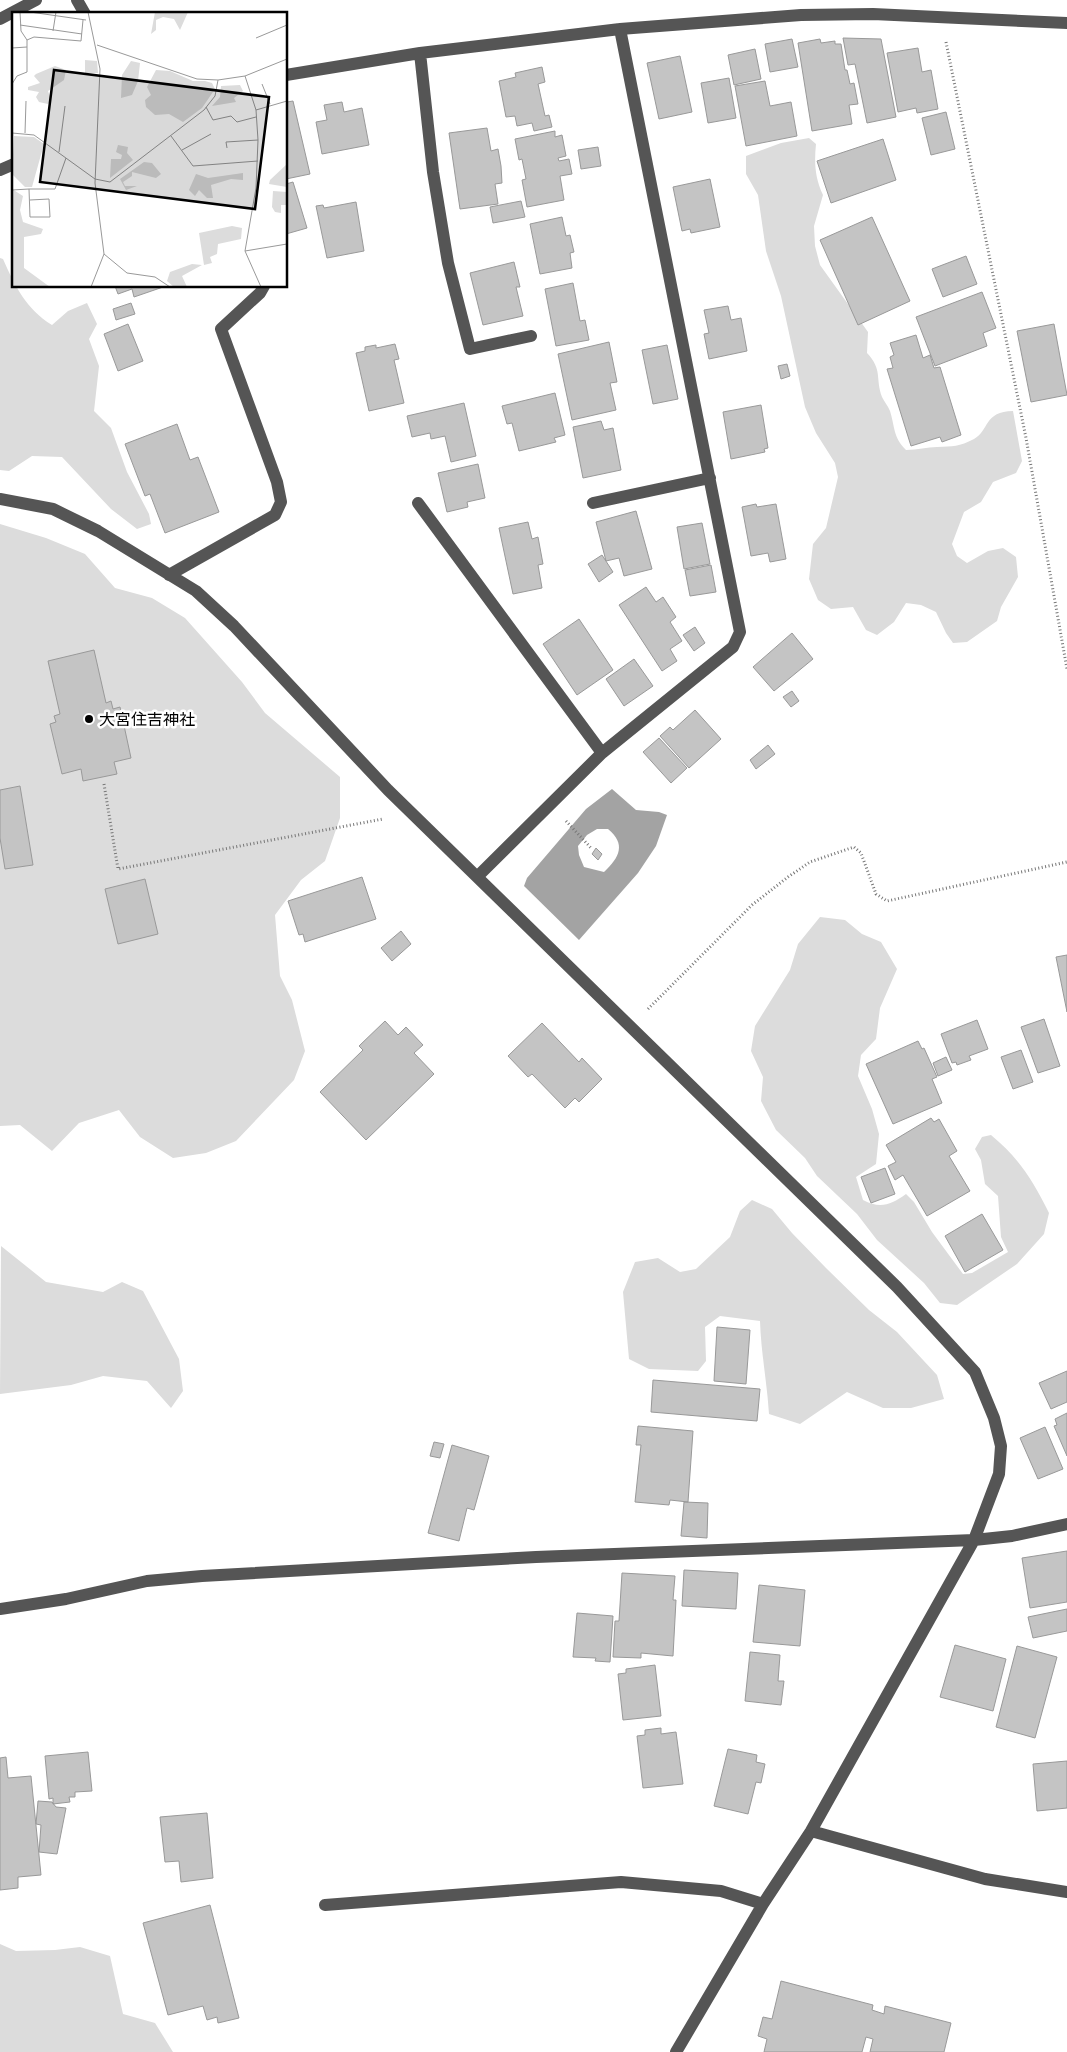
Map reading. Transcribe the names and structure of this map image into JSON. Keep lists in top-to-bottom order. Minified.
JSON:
{"places":["大宮住吉神社"]}
